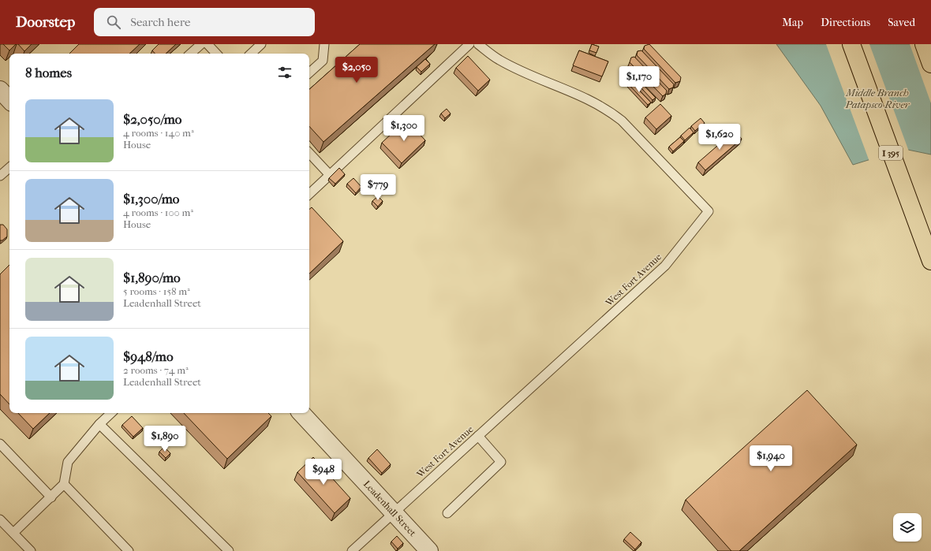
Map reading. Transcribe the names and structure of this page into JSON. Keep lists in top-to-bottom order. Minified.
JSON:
{"streets":{"highway":["I 395"],"street":["Leadenhall Street"],"lane":["West Fort Avenue"]},"crossings":[["West Fort Avenue","Leadenhall Street"]],"water":["Middle Branch Patapsco River"],"page":{"header":"Doorstep","search":"Search here","nav":["Map","Directions","Saved"],"heading":"8 homes","price":["$2,050","$1,170","$1,300","$1,620","$779","$1,890","$1,940","$948"],"list":[{"name":"$2,050/mo","note":"4 rooms · 140 m² · House"},{"name":"$1,300/mo","note":"4 rooms · 100 m² · House"},{"name":"$1,890/mo","note":"5 rooms · 158 m² · Leadenhall Street"},{"name":"$948/mo","note":"2 rooms · 74 m² · Leadenhall Street"}]}}
